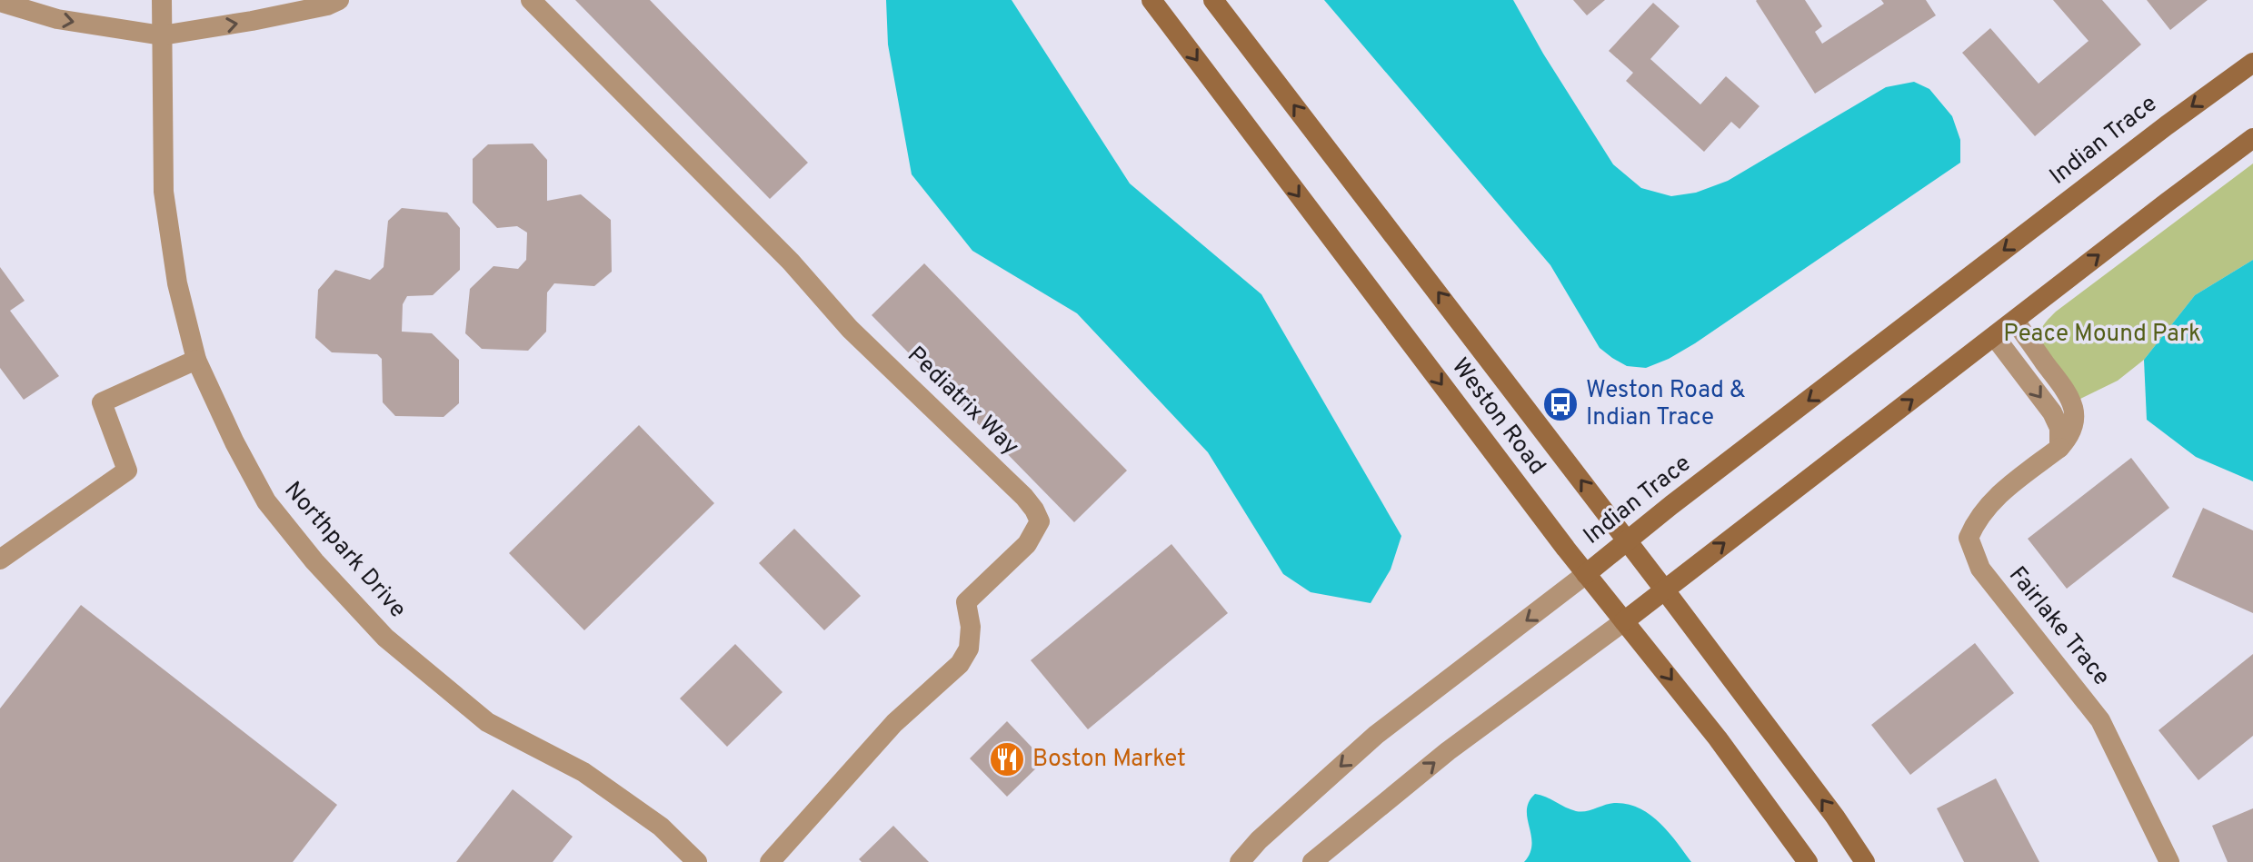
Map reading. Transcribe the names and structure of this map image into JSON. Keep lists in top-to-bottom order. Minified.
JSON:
{"streets":{"main road":["Indian Trace","Weston Road"],"street":["Pediatrix Way","Northpark Drive","Fairlake Trace"]},"crossings":[["Indian Trace","Weston Road"]],"parks":["Peace Mound Park"],"places":{"bus stop":["Weston Road & Indian Trace"],"restaurant":["Boston Market"]}}
